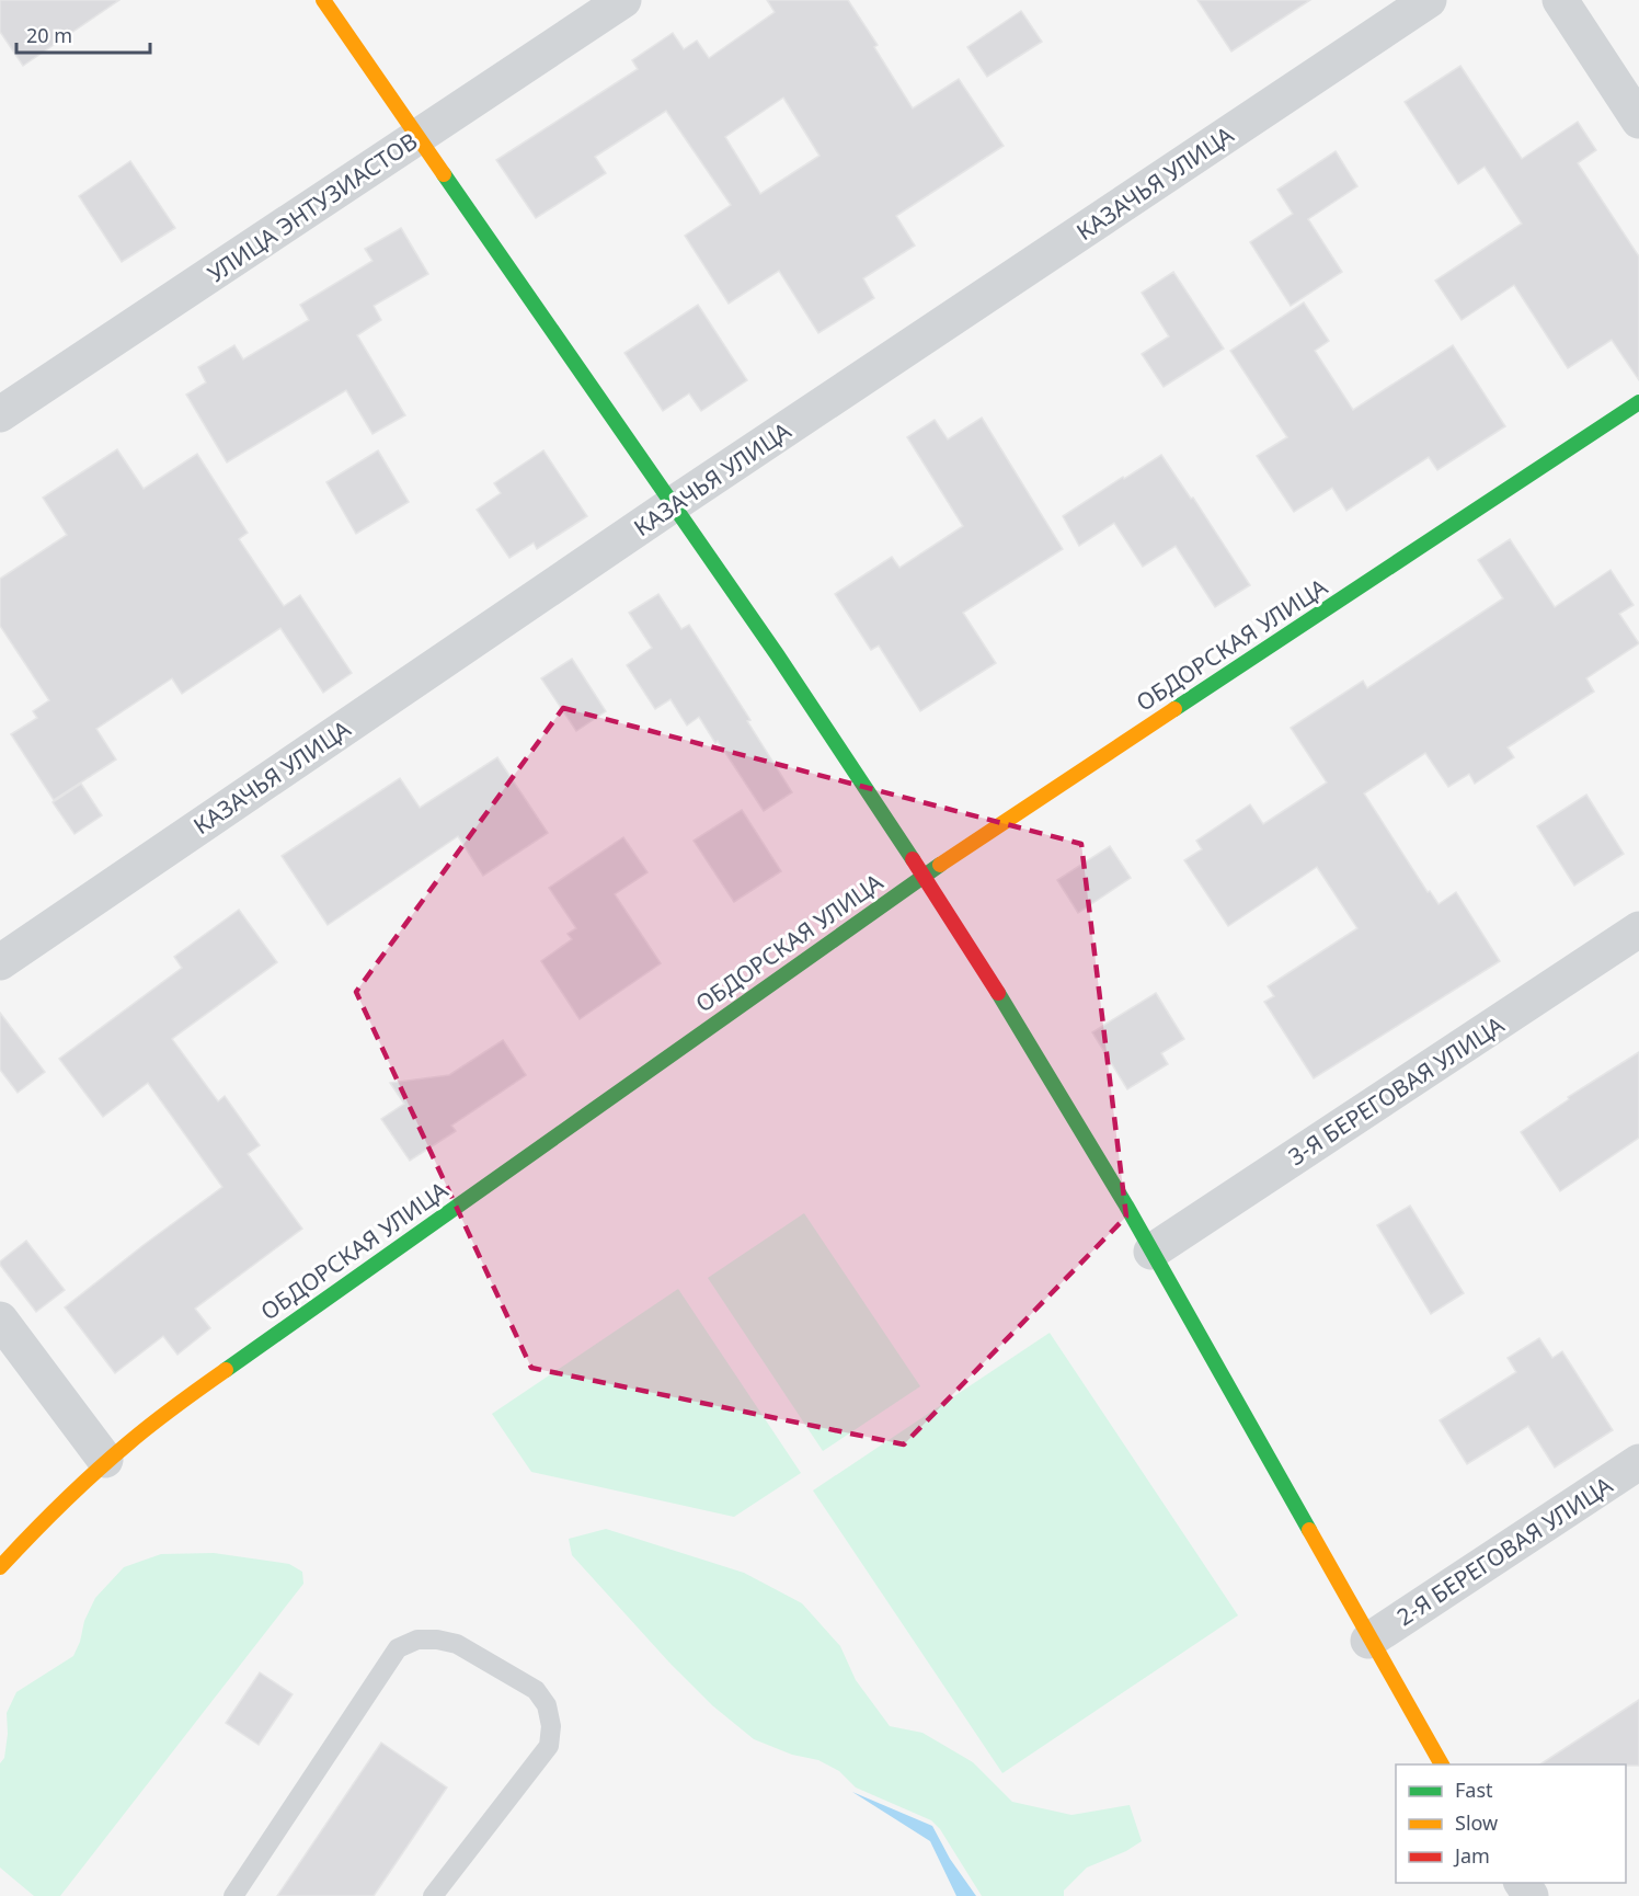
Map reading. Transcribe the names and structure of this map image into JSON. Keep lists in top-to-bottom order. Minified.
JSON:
{"streets":{"street":["КАЗАЧЬЯ УЛИЦА","УЛИЦА ЭНТУЗИАСТОВ","ОБДОРСКАЯ УЛИЦА","3-Я БЕРЕГОВАЯ УЛИЦА","2-Я БЕРЕГОВАЯ УЛИЦА"]},"legend":["Fast","Slow","Jam"],"scale_bar":"20 m"}
